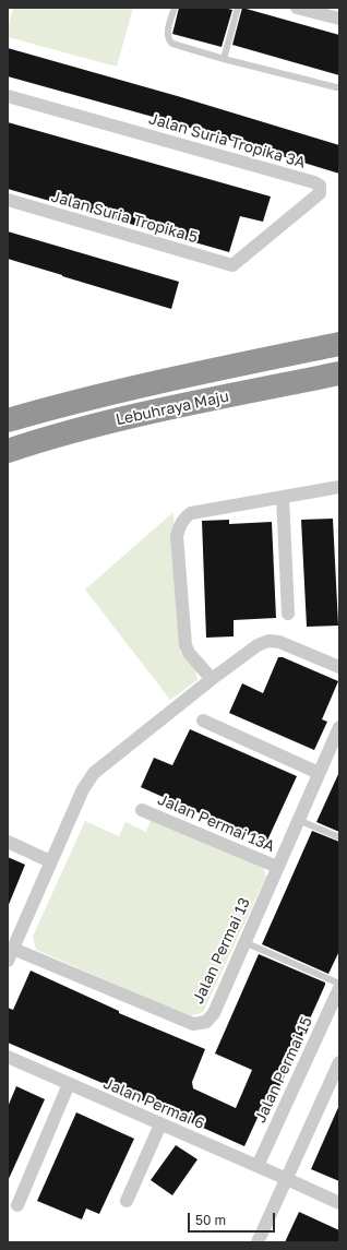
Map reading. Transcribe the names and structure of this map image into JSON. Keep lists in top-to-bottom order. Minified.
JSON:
{"streets":{"highway":["Lebuhraya Maju"],"street":["Jalan Suria Tropika 3A","Jalan Suria Tropika 5","Jalan Permai 13A","Jalan Permai 13","Jalan Permai 15","Jalan Permai 6"]},"crossings":[["Jalan Suria Tropika 3A","Jalan Suria Tropika 5"],["Jalan Permai 13A","Jalan Permai 13"],["Jalan Permai 15","Jalan Permai 6"]],"scale_bar":"50 m"}
